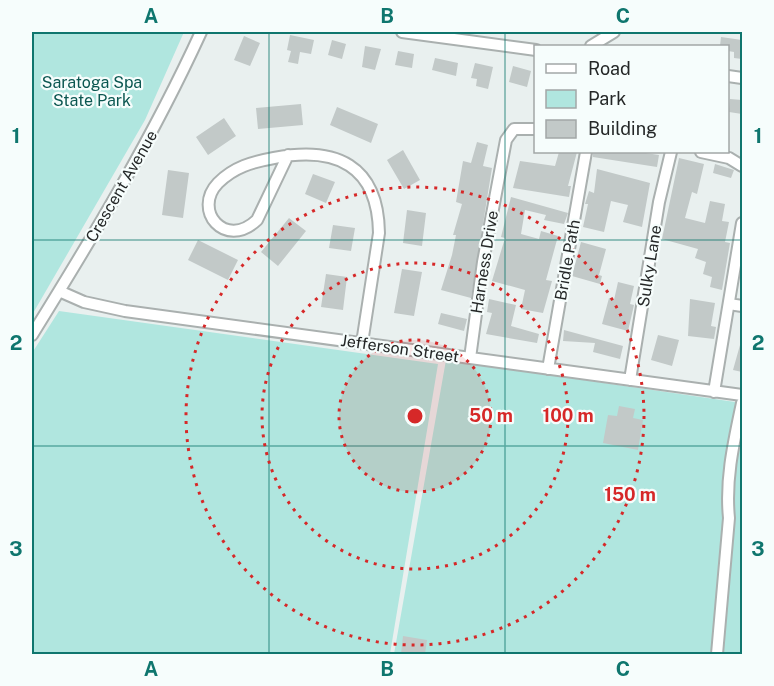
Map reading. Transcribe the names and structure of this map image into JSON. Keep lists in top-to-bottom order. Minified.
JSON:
{"streets":{"street":["Crescent Avenue","Bridle Path","Harness Drive","Sulky Lane","Jefferson Street"]},"crossings":[["Crescent Avenue","Jefferson Street"],["Bridle Path","Jefferson Street"],["Harness Drive","Jefferson Street"],["Sulky Lane","Jefferson Street"]],"parks":["Saratoga Spa State Park"],"legend":["Road","Park","Building"],"grid":{"columns":["A","B","C"],"rows":["1","2","3"]},"rings":["50 m","100 m","150 m"]}
